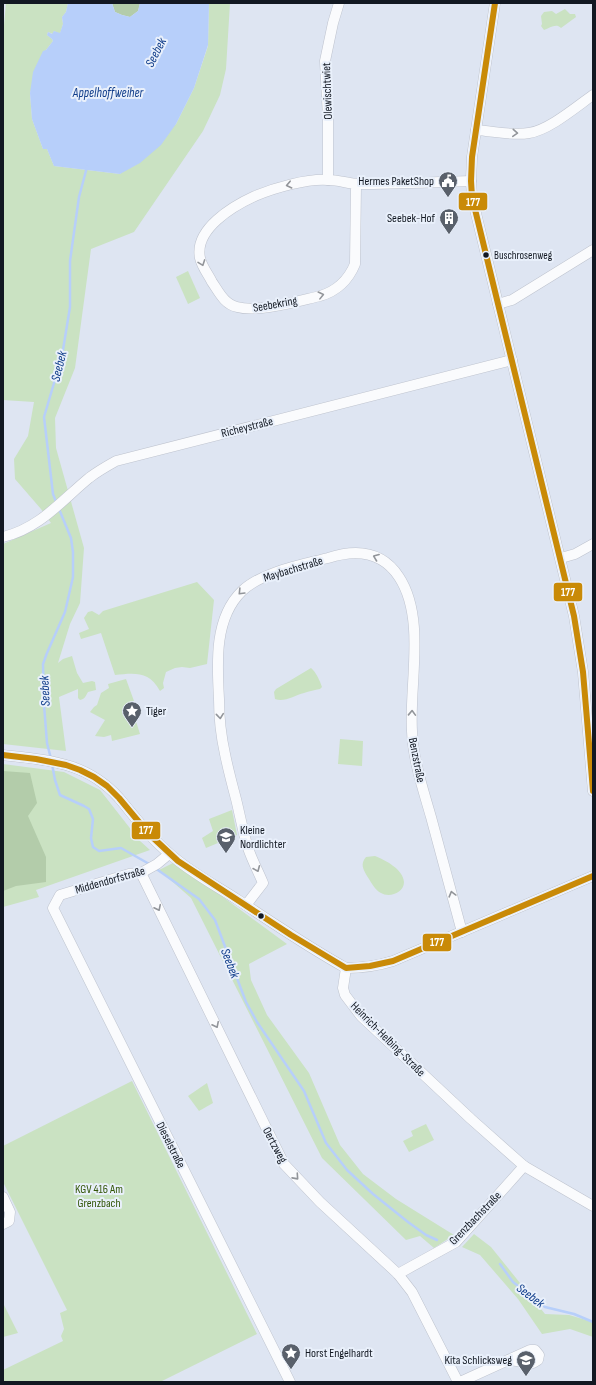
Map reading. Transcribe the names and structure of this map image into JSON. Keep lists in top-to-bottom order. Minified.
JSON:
{"streets":{"street":["Olewischtwiet","Seebekring","Richeystraße","Maybachstraße","Benzstraße","Middendorfstraße","Heinrich-Helbing-Straße","Dieselstraße","Oertzweg","Grenzbachstraße"]},"crossings":[["Olewischtwiet","Seebekring"],["Maybachstraße","Benzstraße"],["Middendorfstraße","Dieselstraße"],["Middendorfstraße","Oertzweg"],["Heinrich-Helbing-Straße","Grenzbachstraße"],["Oertzweg","Grenzbachstraße"]],"one_way":["Benzstraße","Oertzweg"],"water":["Seebek","Appelhoffweiher"],"parks":["KGV 416 Am Grenzbach"],"places":{"public building":["Hermes PaketShop"],"building":["Seebek-Hof"],"other":["Buschrosenweg"],"place":["Tiger","Horst Engelhardt"],"school or university":["Kleine Nordlichter","Kita Schlicksweg"]},"lines":["transit line 177"]}
